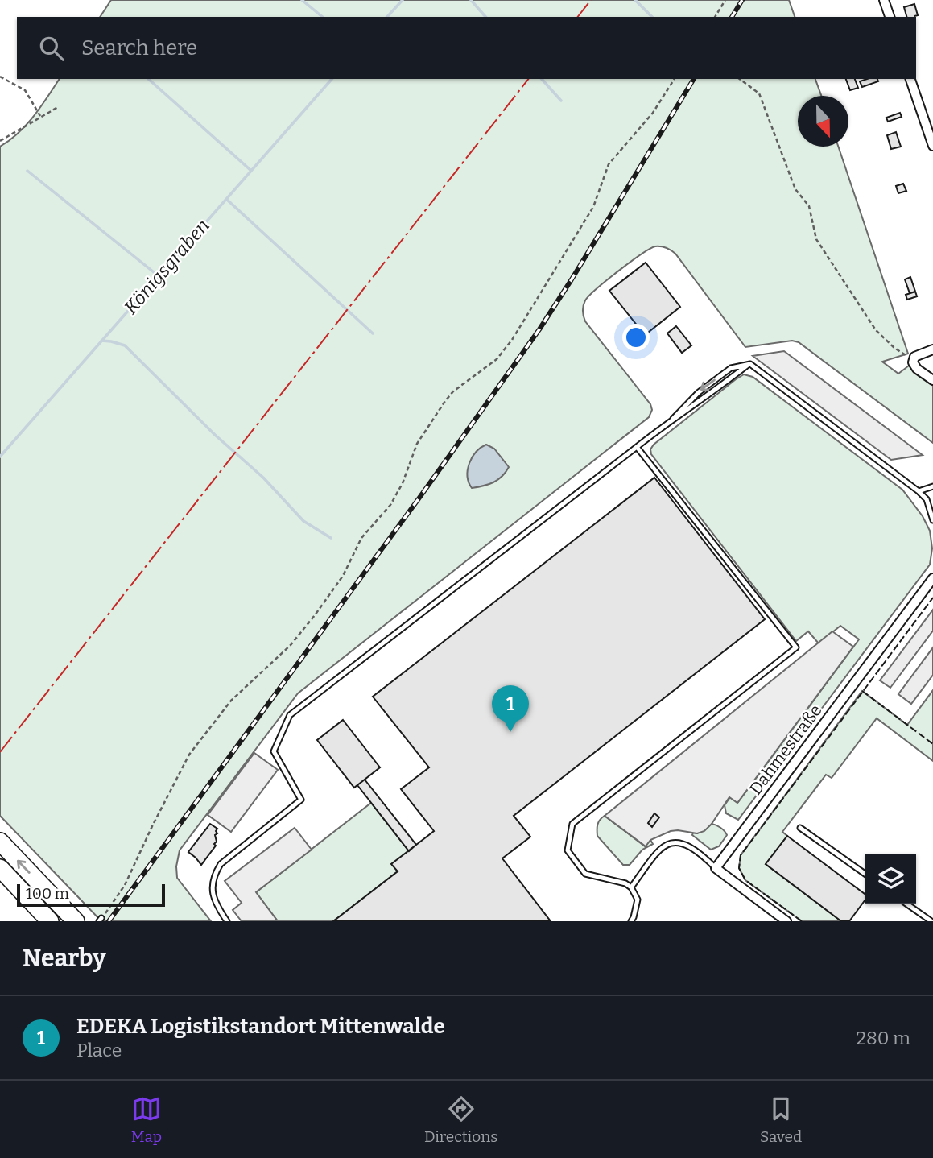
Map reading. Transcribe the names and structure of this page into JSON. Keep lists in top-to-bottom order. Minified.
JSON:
{"streets":{"street":["Dahmestraße"]},"water":["Königsgraben"],"scale_bar":"100 m","north":"bottom","page":{"search":"Search here","pins":"1","scale":"100 m","heading":"Nearby","list":[{"mark":"1","name":"EDEKA Logistikstandort Mittenwalde","note":"Place","value":"280 m"}],"nav":["Map","Directions","Saved"]}}
